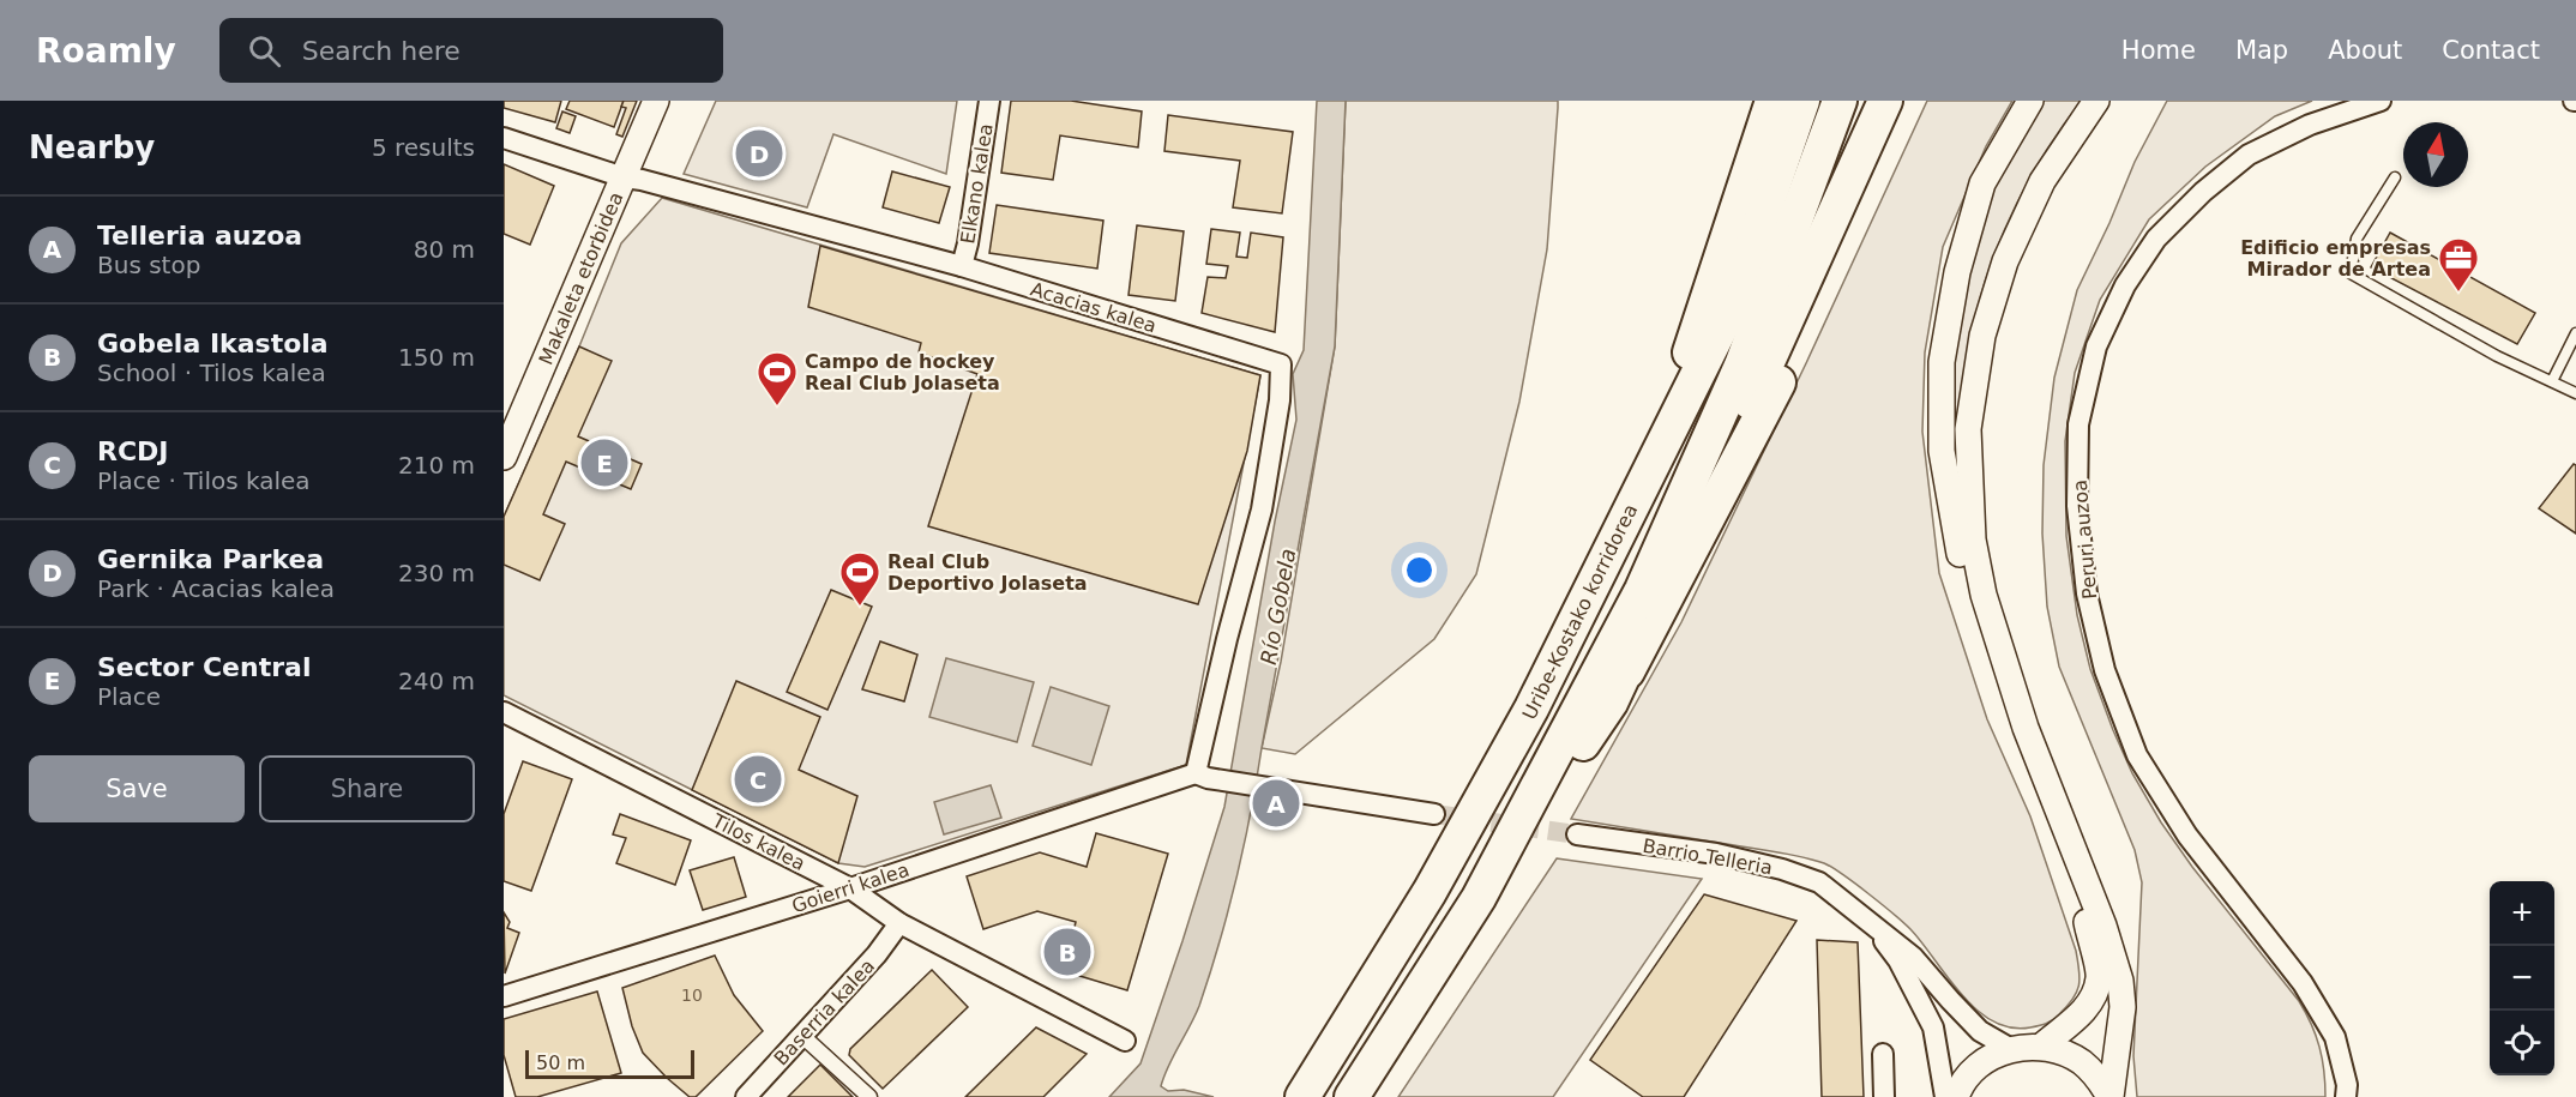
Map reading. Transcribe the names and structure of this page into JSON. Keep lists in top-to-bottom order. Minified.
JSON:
{"streets":{"highway":["Uribe-Kostako korridorea"],"street":["Elkano kalea","Makaleta etorbidea","Acacias kalea","Peruri auzoa","Tilos kalea","Barrio Telleria","Goierri kalea","Baserria kalea"]},"crossings":[["Elkano kalea","Acacias kalea"],["Makaleta etorbidea","Acacias kalea"],["Acacias kalea","Goierri kalea"],["Tilos kalea","Goierri kalea"],["Tilos kalea","Baserria kalea"]],"water":["Río Gobela"],"places":{"office":["Edificio empresas Mirador de Artea"],"sports":["Campo de hockey Real Club Jolaseta","Real Club Deportivo Jolaseta"]},"house_numbers":["10"],"scale_bar":"50 m","north":"top","page":{"header":"Roamly","search":"Search here","nav":["Home","Map","About","Contact"],"heading":["Nearby","5 results"],"pins":["D","E","C","A","B"],"list":[{"mark":"A","name":"Telleria auzoa","note":"Bus stop","value":"80 m"},{"mark":"B","name":"Gobela Ikastola","note":"School · Tilos kalea","value":"150 m"},{"mark":"C","name":"RCDJ","note":"Place · Tilos kalea","value":"210 m"},{"mark":"D","name":"Gernika Parkea","note":"Park · Acacias kalea","value":"230 m"},{"mark":"E","name":"Sector Central","note":"Place","value":"240 m"}],"buttons":["Save","Share"],"map_buttons":["+","−"],"scale":"50 m"}}
